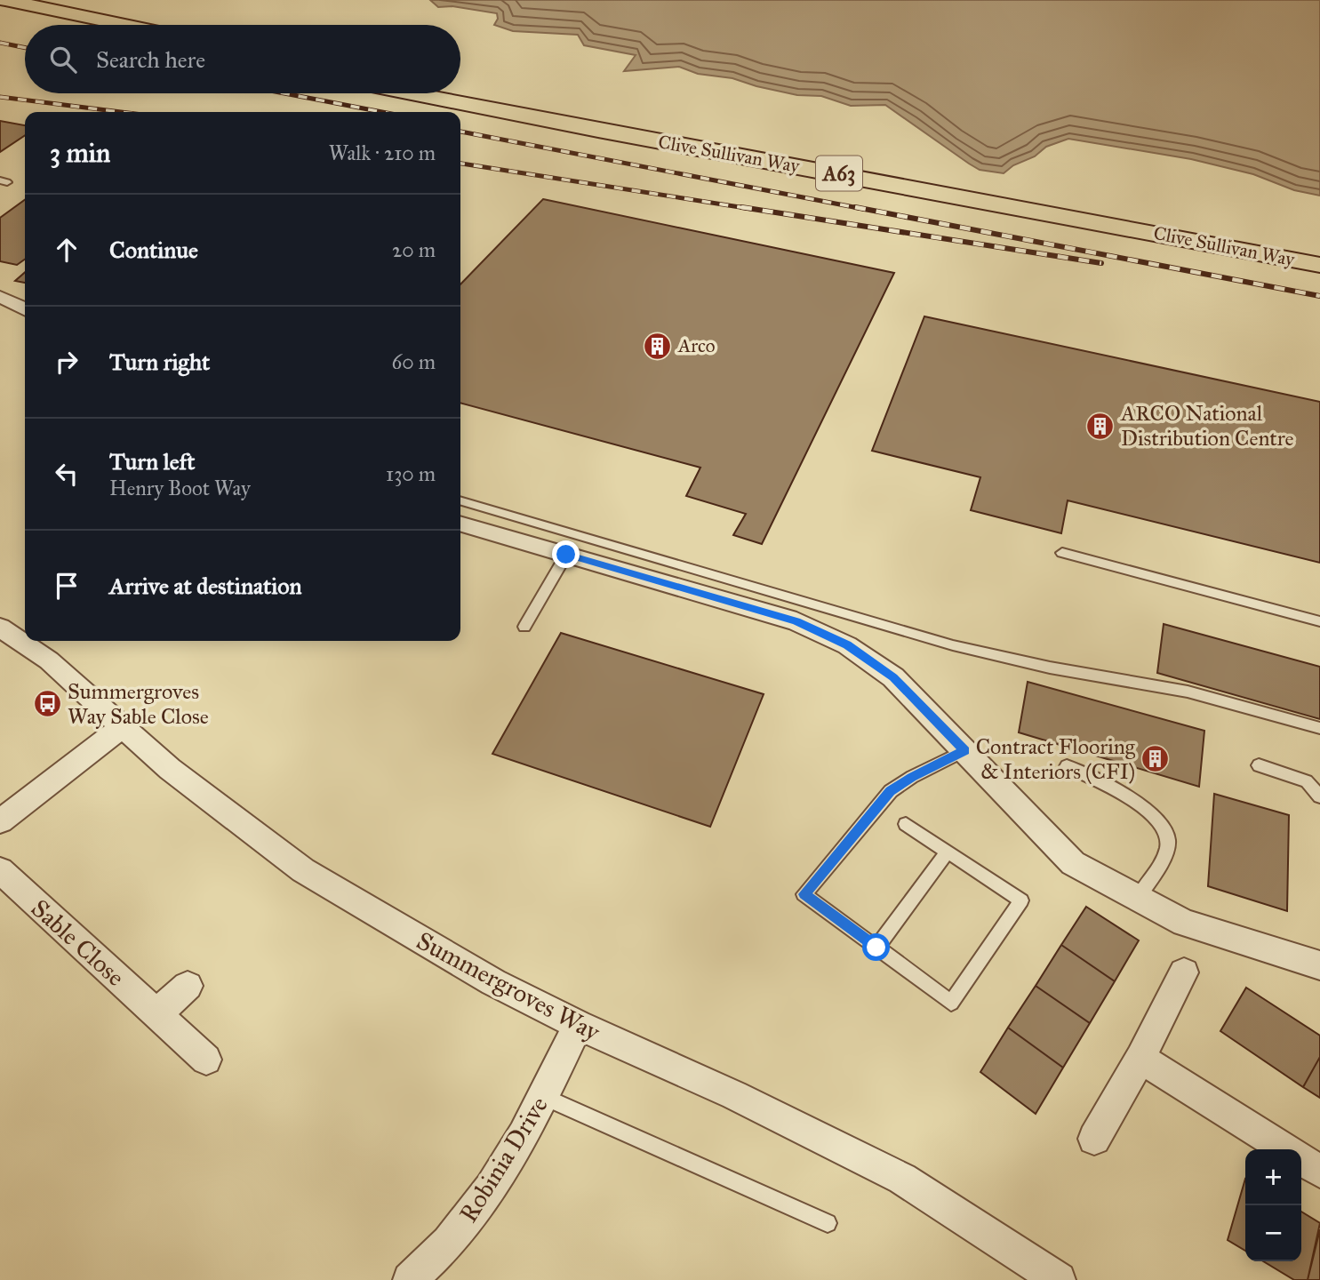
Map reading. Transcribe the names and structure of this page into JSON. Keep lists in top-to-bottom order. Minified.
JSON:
{"streets":{"highway":["Clive Sullivan Way","A63"],"street":["Sable Close","Summergroves Way","Robinia Drive"]},"crossings":[["Summergroves Way","Robinia Drive"]],"places":{"building":["Arco","ARCO National Distribution Centre","Contract Flooring & Interiors (CFI)"],"bus stop":["Summergroves Way Sable Close"]},"page":{"search":"Search here","heading":["3 min","Walk · 210 m"],"list":[["Continue","20 m"],["Turn right","60 m"],["Turn left","Henry Boot Way","130 m"],"Arrive at destination"],"map_buttons":["+","−"]}}
